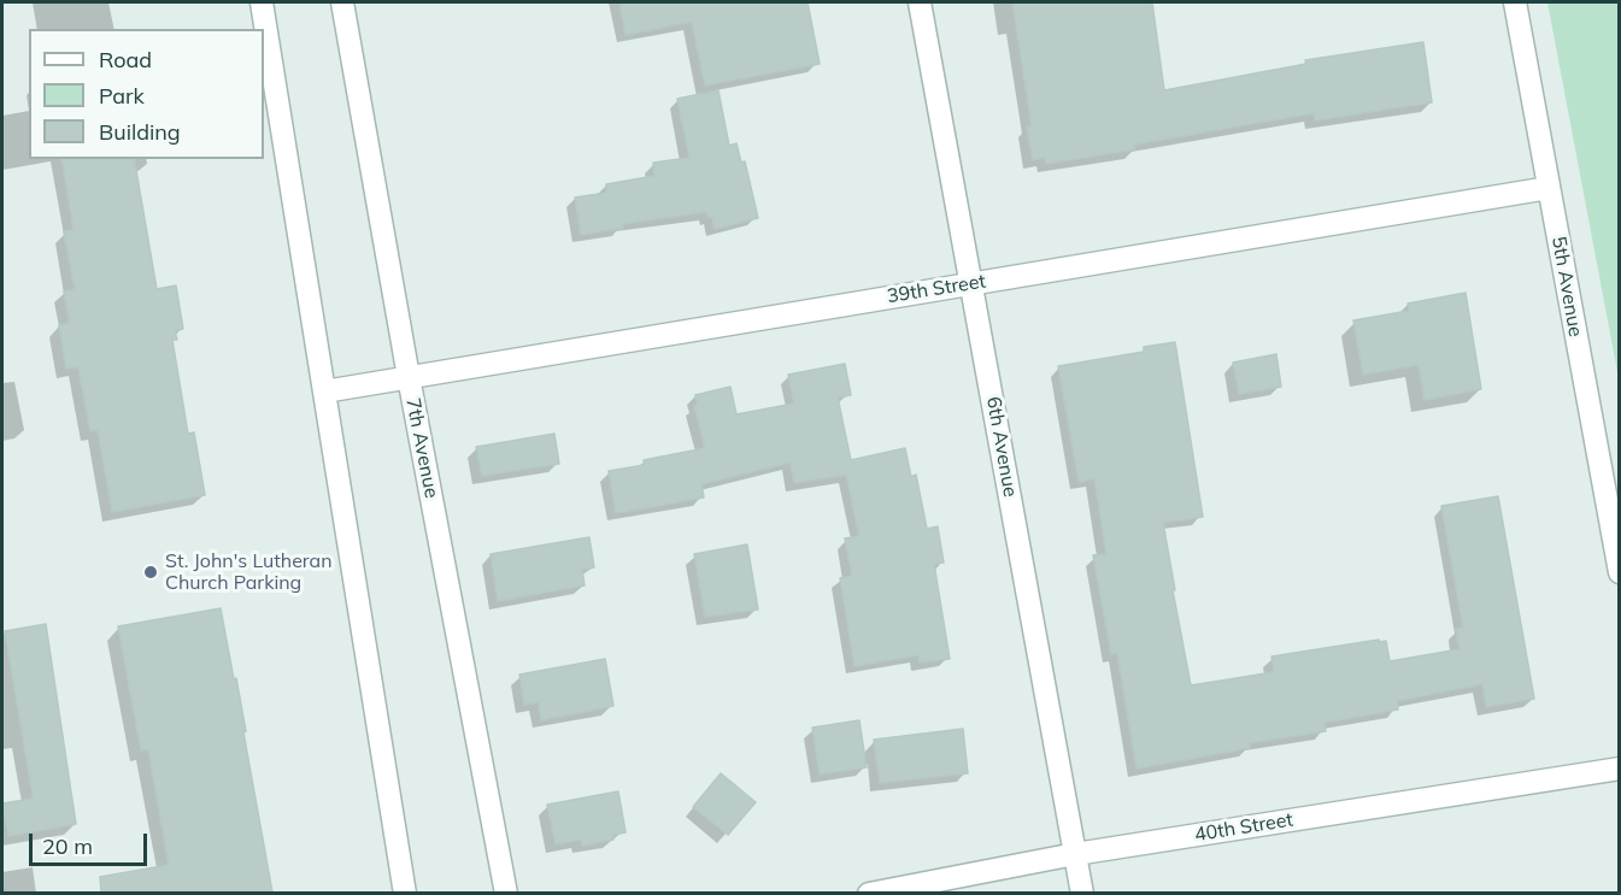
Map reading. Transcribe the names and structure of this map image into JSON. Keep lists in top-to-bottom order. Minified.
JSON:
{"streets":{"street":["5th Avenue","39th Street","6th Avenue","7th Avenue","40th Street"]},"crossings":[["5th Avenue","39th Street"],["39th Street","6th Avenue"],["39th Street","7th Avenue"],["6th Avenue","40th Street"]],"places":["St. John's Lutheran Church Parking"],"legend":["Road","Park","Building"],"scale_bar":"20 m"}
